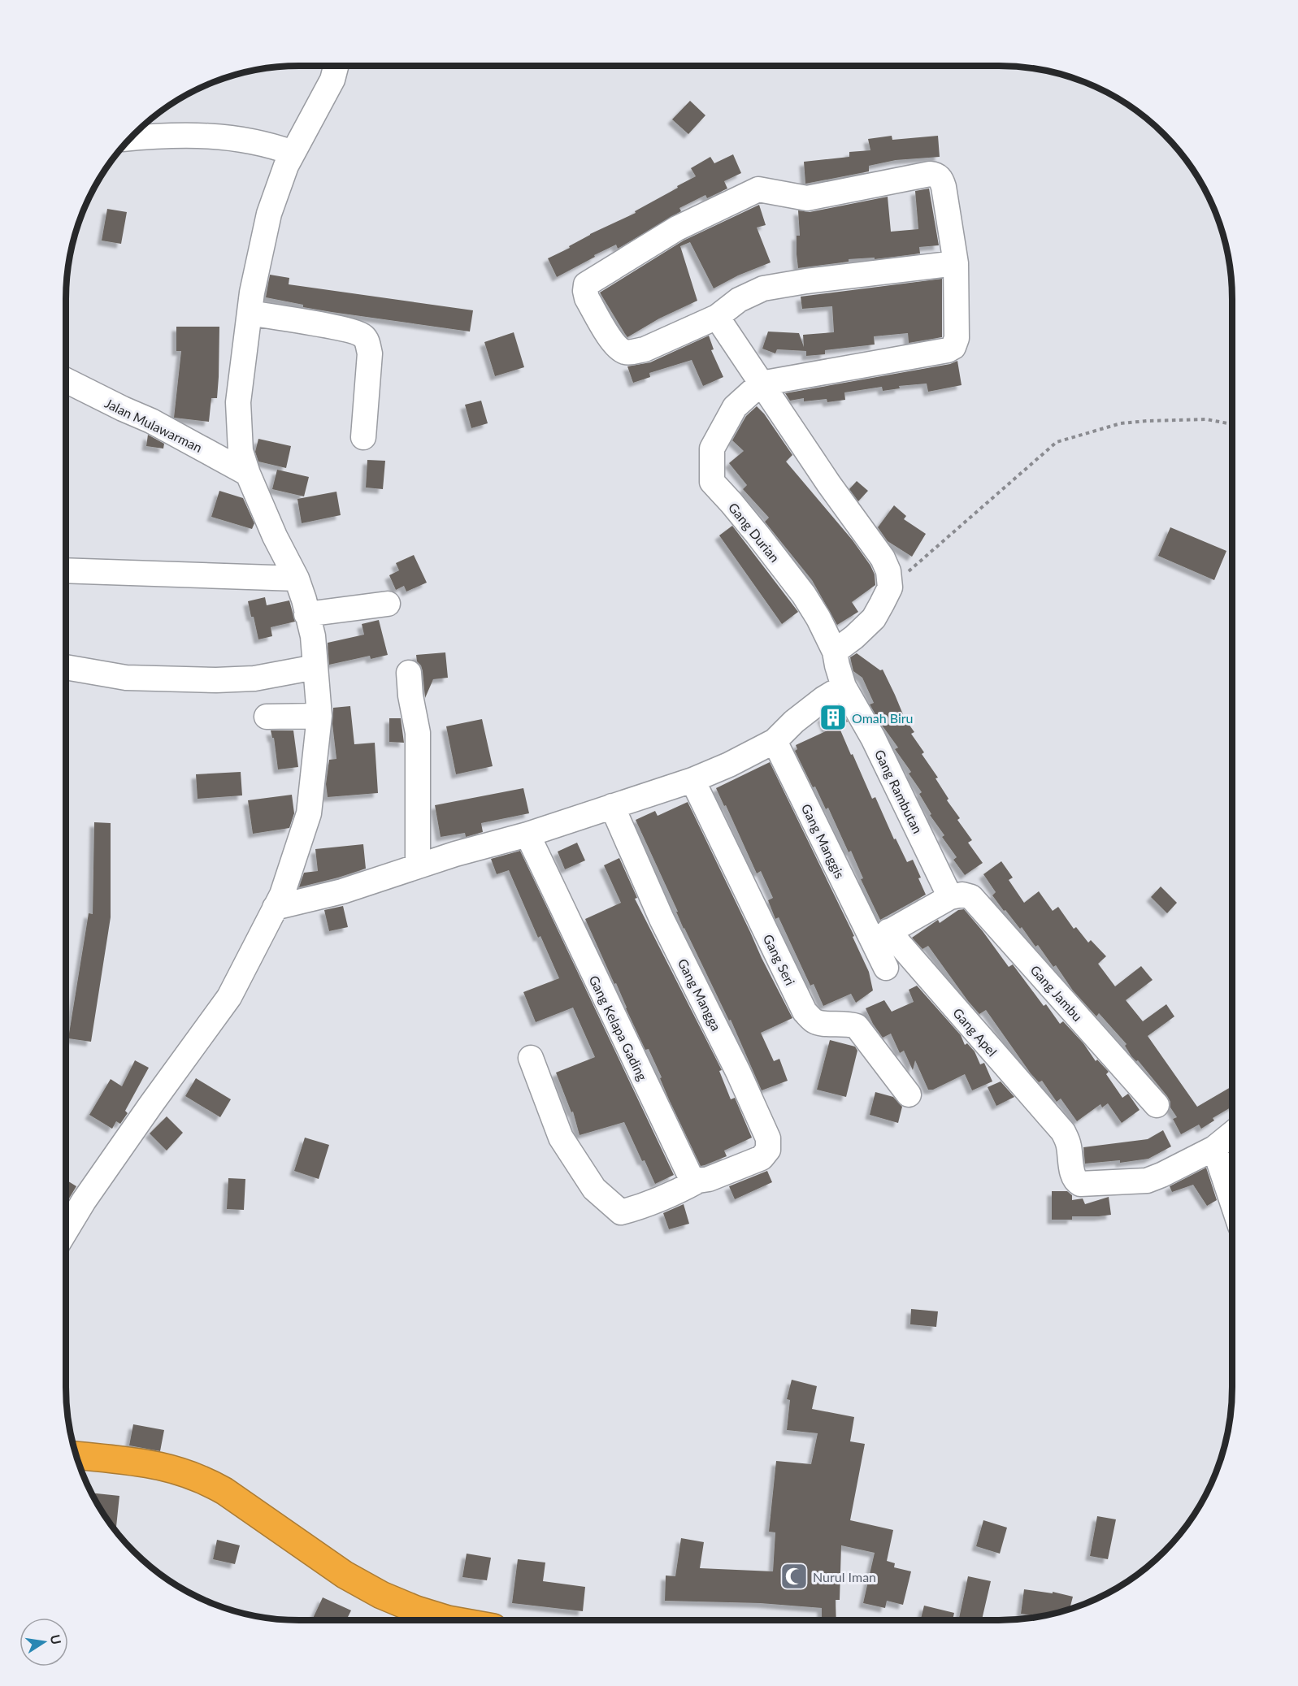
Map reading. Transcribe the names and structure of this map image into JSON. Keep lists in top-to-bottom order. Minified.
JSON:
{"streets":{"street":["Jalan Mulawarman","Gang Durian","Gang Rambutan","Gang Manggis","Gang Seri","Gang Jambu","Gang Mangga","Gang Kelapa Gading","Gang Apel"]},"crossings":[["Gang Durian","Gang Rambutan"],["Gang Rambutan","Gang Jambu"],["Gang Manggis","Gang Apel"],["Gang Mangga","Gang Kelapa Gading"]],"places":{"building":["Omah Biru"],"mosque":["Nurul Iman"]},"north":"right"}
